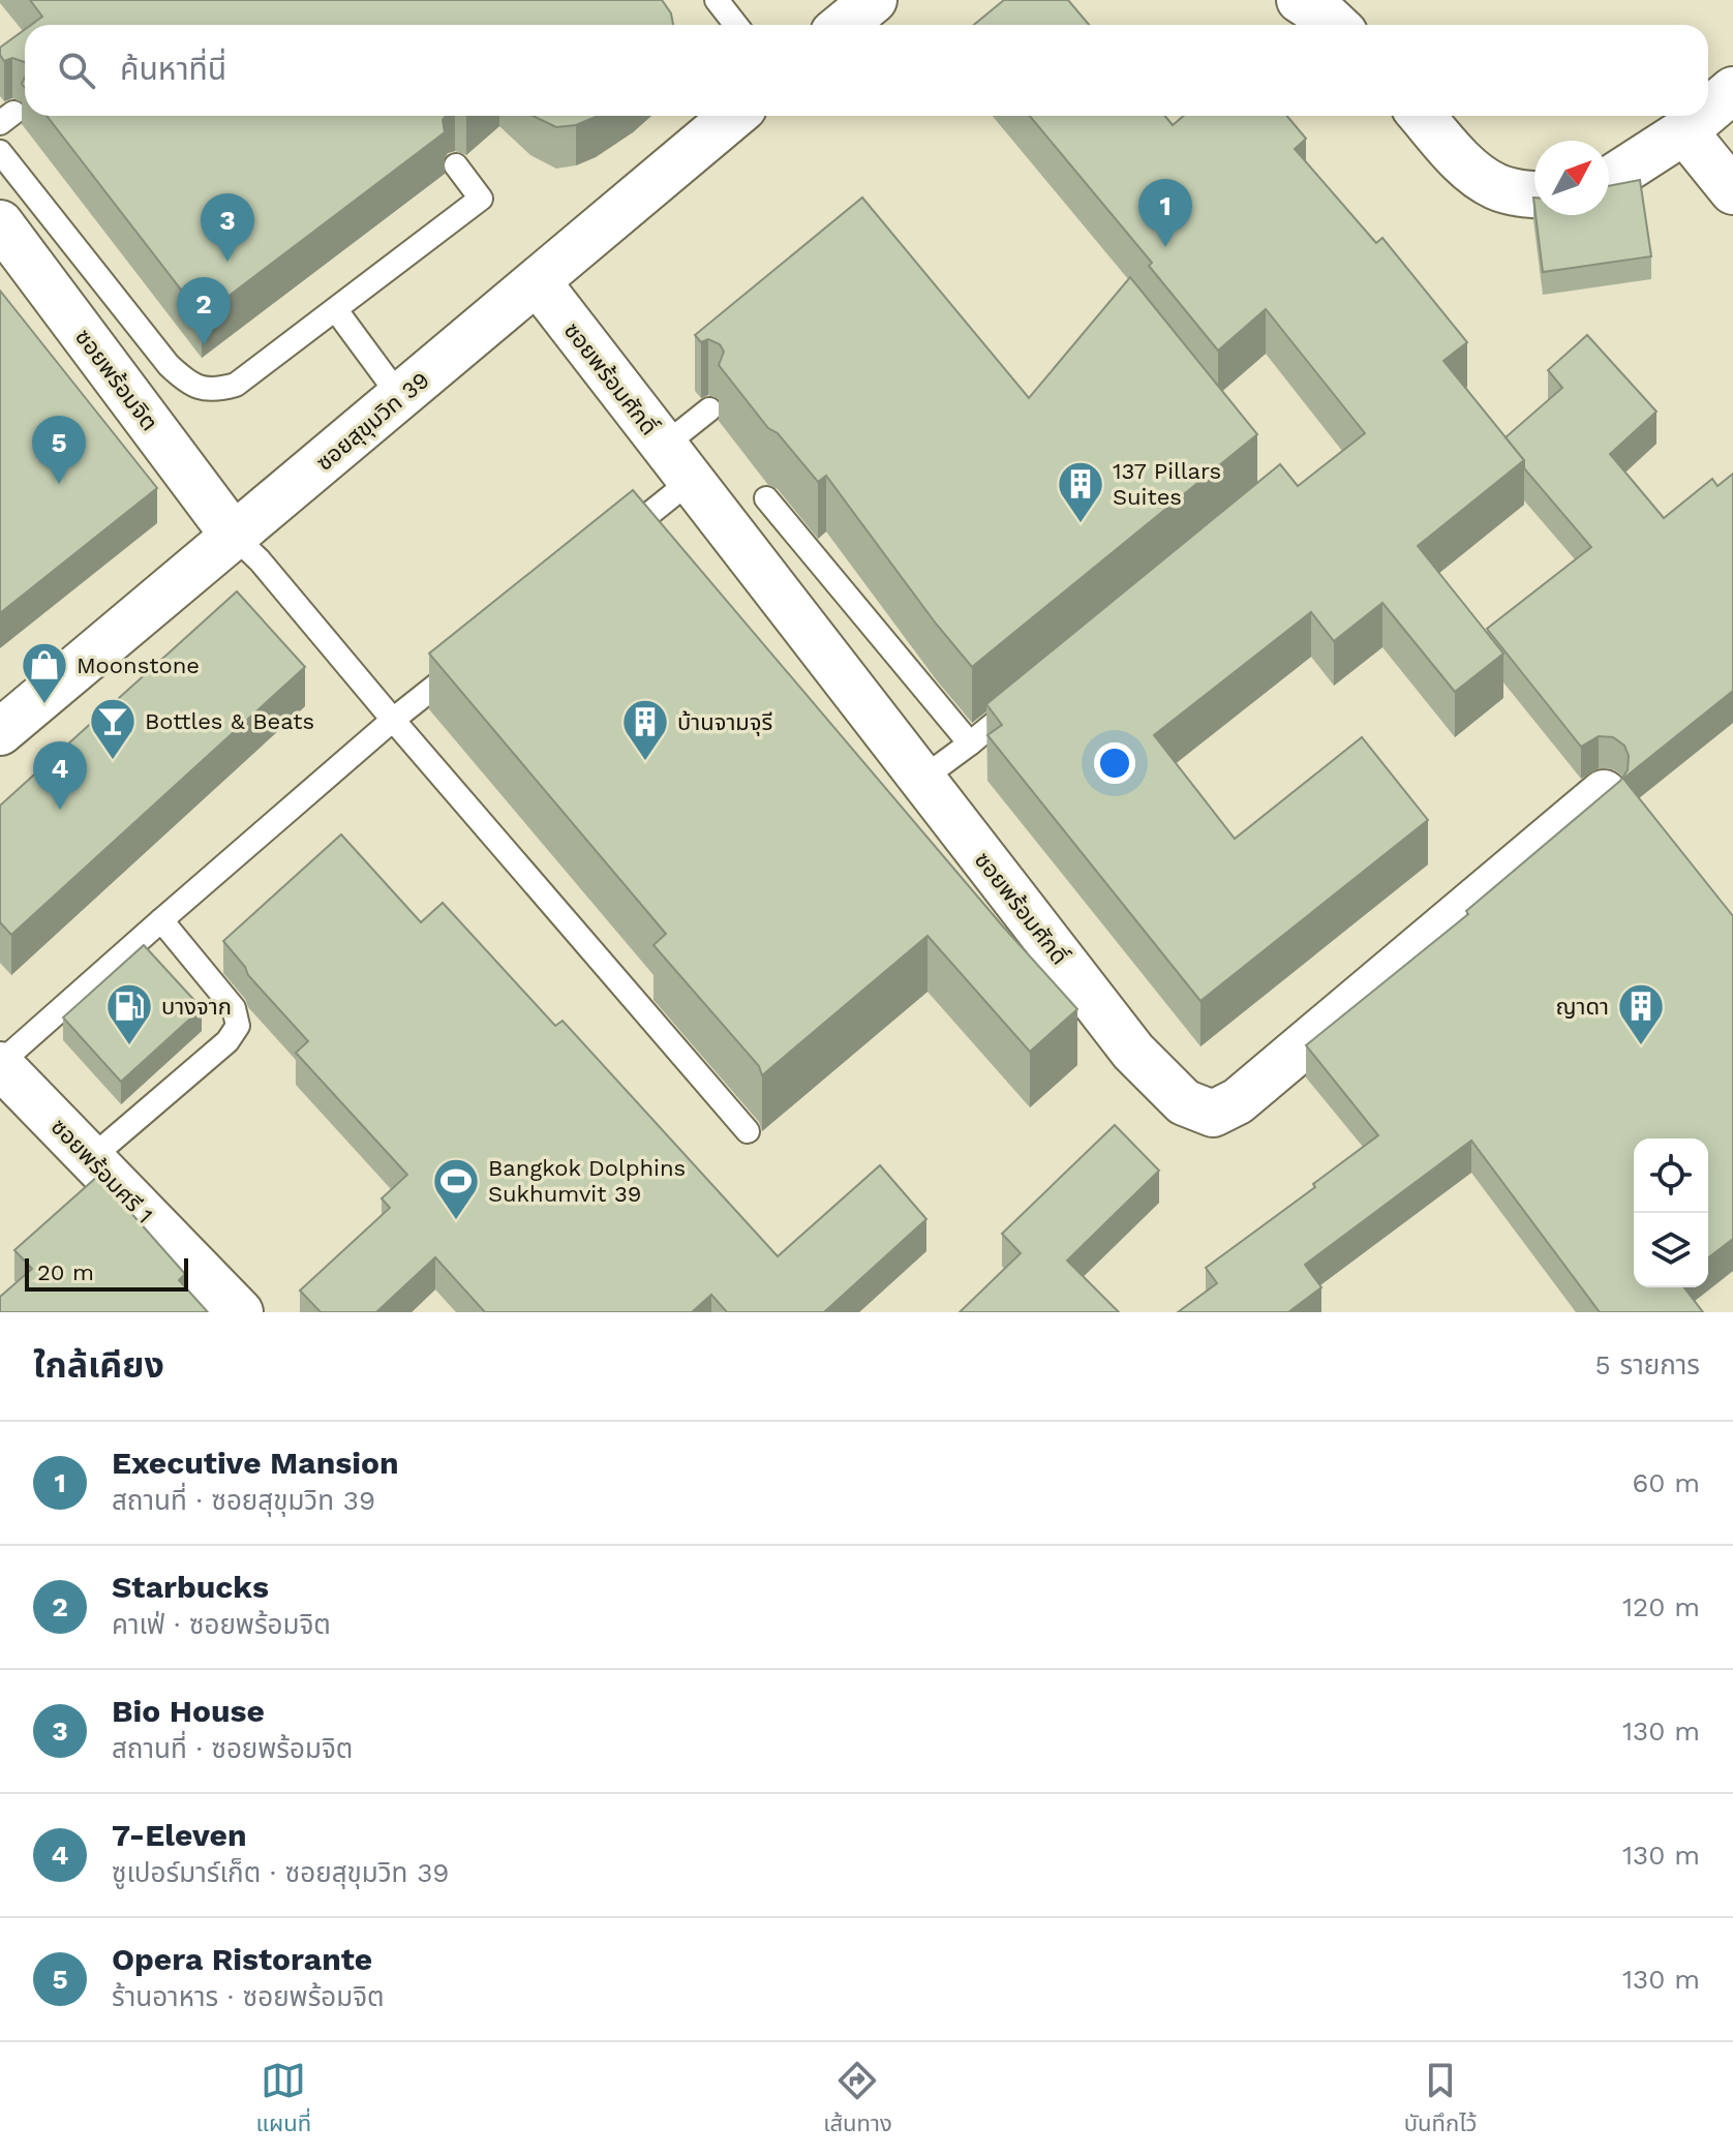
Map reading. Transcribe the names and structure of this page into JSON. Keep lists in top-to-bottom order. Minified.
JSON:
{"streets":{"street":["ซอยพร้อมศักดิ์","ซอยพร้อมจิต","ซอยสุขุมวิท 39","ซอยพร้อมศรี 1"]},"crossings":[["ซอยพร้อมศักดิ์","ซอยสุขุมวิท 39"],["ซอยพร้อมจิต","ซอยสุขุมวิท 39"]],"places":{"building":["137 Pillars Suites","บ้านจามจุรี","ญาดา"],"shop":["Moonstone"],"bar":["Bottles & Beats"],"fuel station":["บางจาก"],"sports":["Bangkok Dolphins Sukhumvit 39"]},"scale_bar":"20 m","north":"top right","page":{"search":"ค้นหาที่นี่","pins":["1","3","2","5","4"],"scale":"20 m","heading":["ใกล้เคียง","5 รายการ"],"list":[{"mark":"1","name":"Executive Mansion","note":"สถานที่ · ซอยสุขุมวิท 39","value":"60 m"},{"mark":"2","name":"Starbucks","note":"คาเฟ่ · ซอยพร้อมจิต","value":"120 m"},{"mark":"3","name":"Bio House","note":"สถานที่ · ซอยพร้อมจิต","value":"130 m"},{"mark":"4","name":"7-Eleven","note":"ซูเปอร์มาร์เก็ต · ซอยสุขุมวิท 39","value":"130 m"},{"mark":"5","name":"Opera Ristorante","note":"ร้านอาหาร · ซอยพร้อมจิต","value":"130 m"}],"nav":["แผนที่","เส้นทาง","บันทึกไว้"]}}
